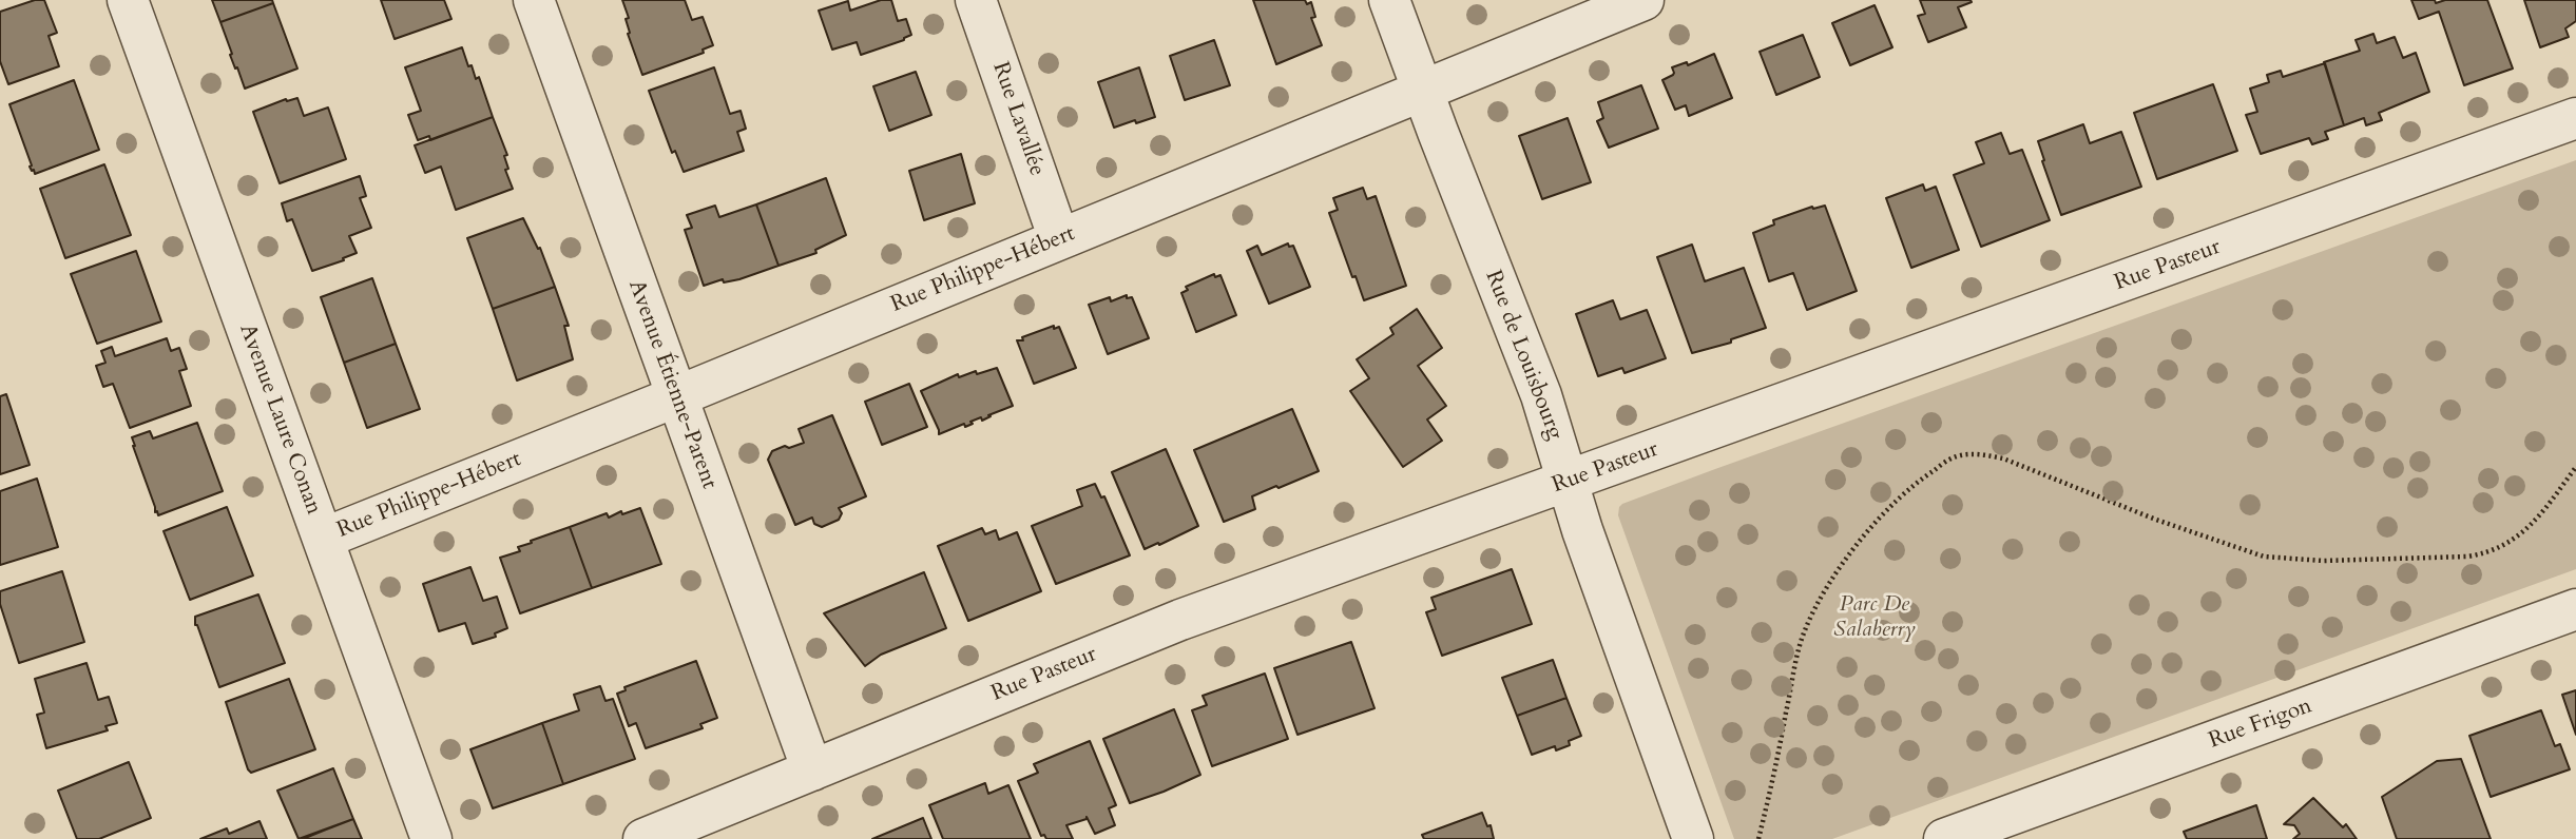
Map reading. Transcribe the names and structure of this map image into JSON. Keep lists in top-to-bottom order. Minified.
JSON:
{"streets":{"street":["Rue Lavallée","Rue Pasteur","Rue Philippe-Hébert","Rue de Louisbourg","Avenue Étienne-Parent","Avenue Laure Conan","Rue Frigon"]},"crossings":[["Rue Lavallée","Rue Philippe-Hébert"],["Rue Pasteur","Rue de Louisbourg"],["Rue Pasteur","Avenue Étienne-Parent"],["Rue Philippe-Hébert","Rue de Louisbourg"],["Rue Philippe-Hébert","Avenue Étienne-Parent"],["Rue Philippe-Hébert","Avenue Laure Conan"]],"parks":["Parc De Salaberry"]}
